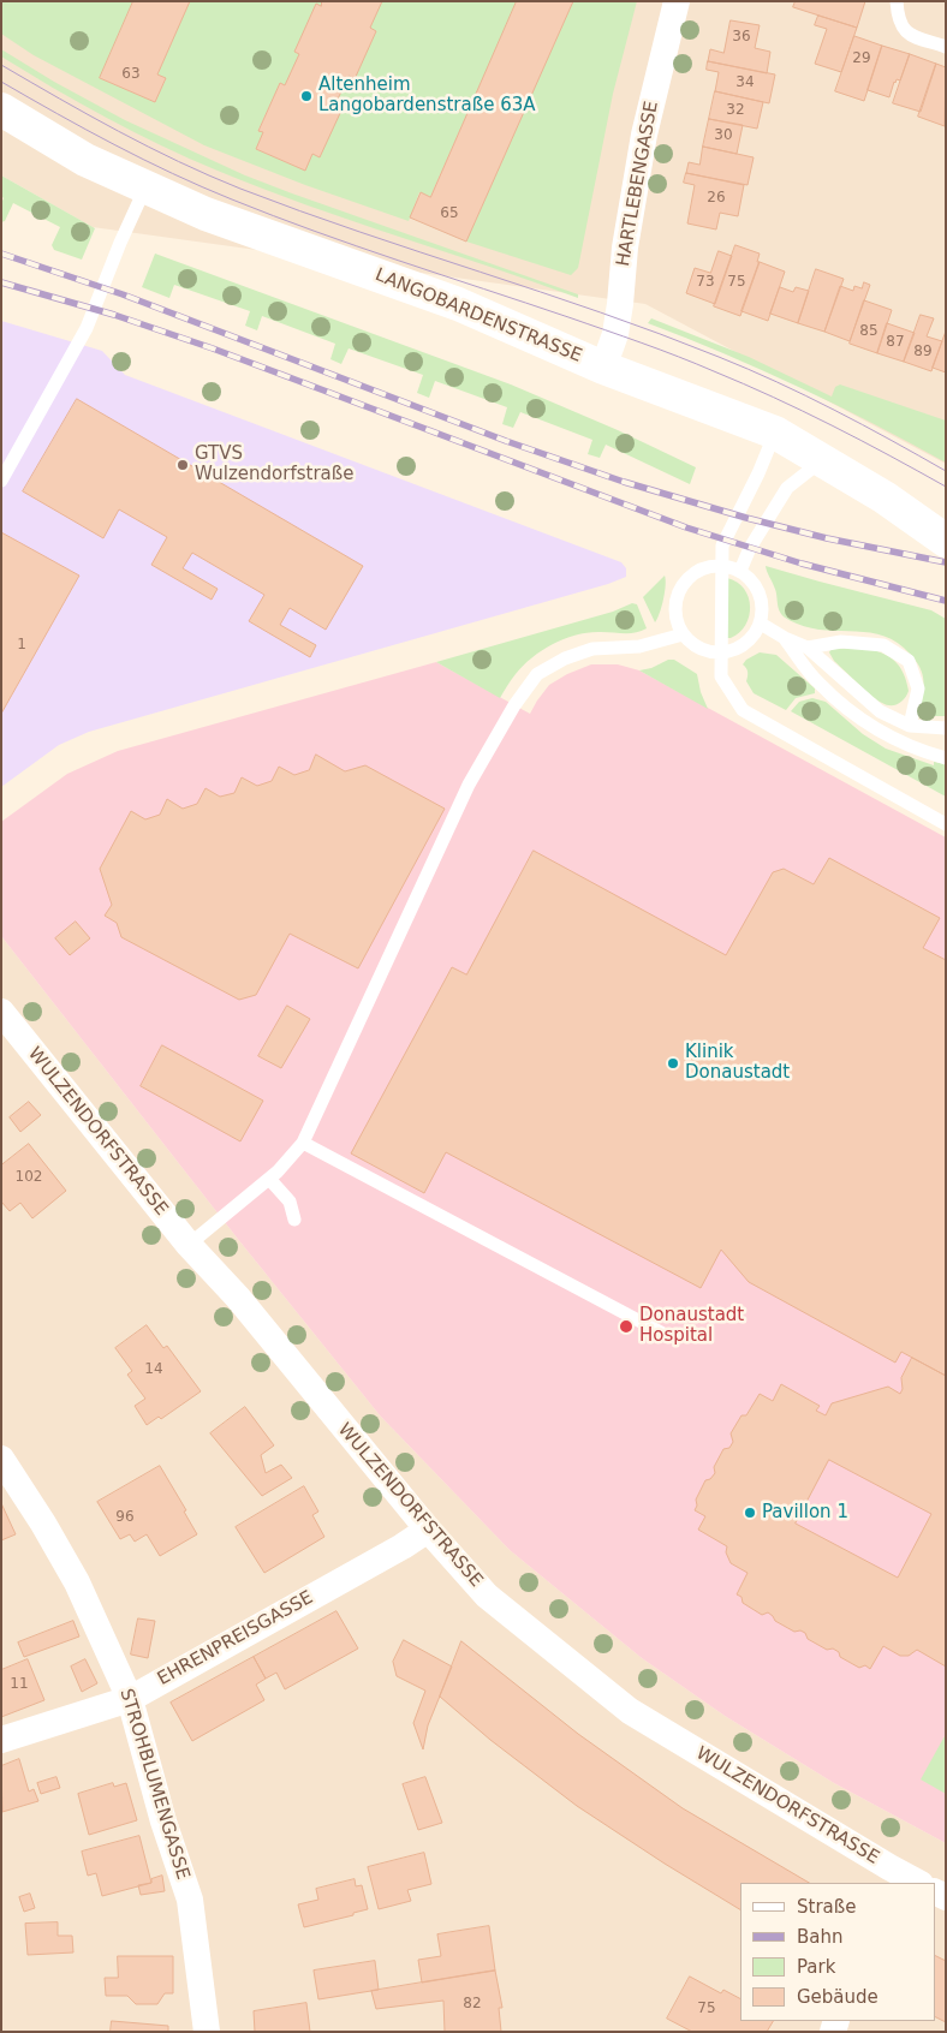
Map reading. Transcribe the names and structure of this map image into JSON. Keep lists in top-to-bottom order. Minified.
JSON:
{"streets":{"street":["HARTLEBENGASSE","LANGOBARDENSTRASSE","WULZENDORFSTRASSE","EHRENPREISGASSE","STROHBLUMENGASSE"]},"crossings":[["HARTLEBENGASSE","LANGOBARDENSTRASSE"],["WULZENDORFSTRASSE","EHRENPREISGASSE"],["EHRENPREISGASSE","STROHBLUMENGASSE"]],"places":["Altenheim Langobardenstraße 63A","GTVS Wulzendorfstraße","Klinik Donaustadt","Donaustadt Hospital","Pavillon 1"],"house_numbers":["36","29","63","34","32","30","26","65","73","75","85","87","89","1","102","14","96","11","82","75"],"legend":["Straße","Bahn","Park","Gebäude"]}
